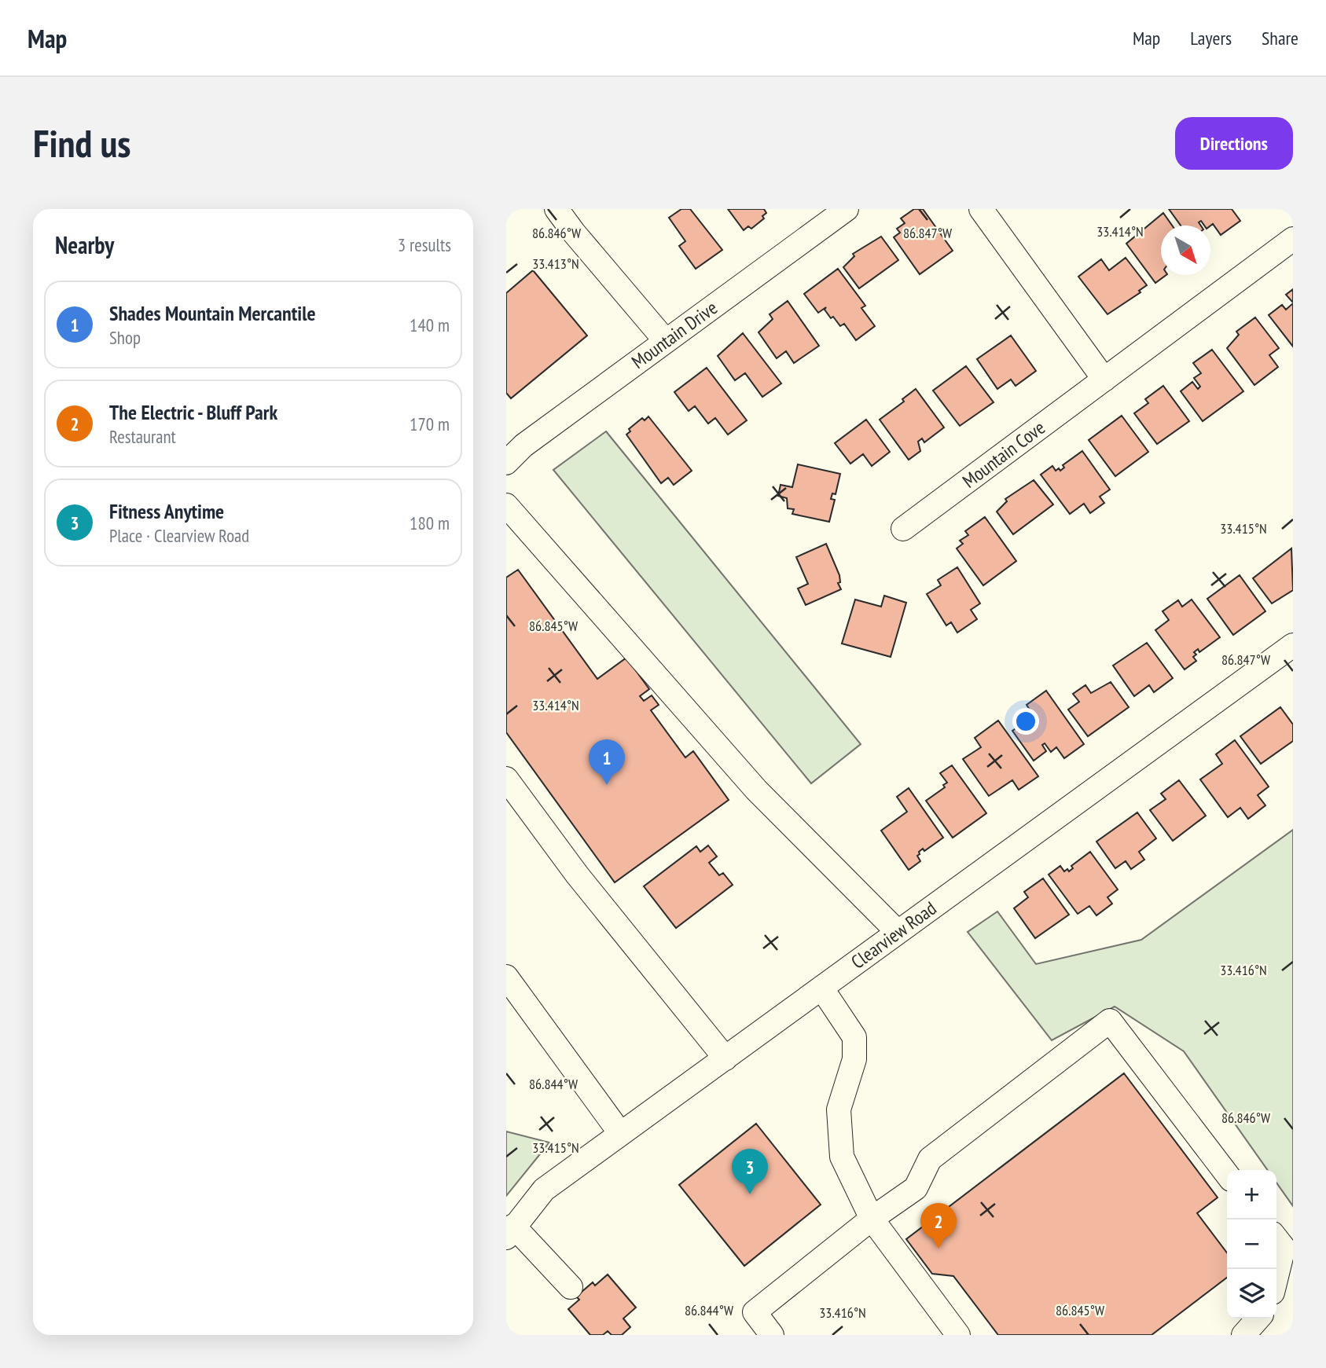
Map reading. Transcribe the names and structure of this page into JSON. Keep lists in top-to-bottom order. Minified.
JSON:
{"streets":{"street":["Mountain Drive","Mountain Cove","Clearview Road"]},"north":"bottom right","page":{"header":"Map","nav":["Map","Layers","Share"],"buttons":"Directions","title":"Find us","heading":["Nearby","3 results"],"list":[{"mark":"1","name":"Shades Mountain Mercantile","note":"Shop","value":"140 m"},{"mark":"2","name":"The Electric - Bluff Park","note":"Restaurant","value":"170 m"},{"mark":"3","name":"Fitness Anytime","note":"Place · Clearview Road","value":"180 m"}],"pins":["1","3","2"],"map_buttons":["+","−"]},"coordinates":["33.414°N","86.846°W","86.847°W","33.413°N","33.415°N","86.845°W","33.416°N","86.844°W"]}
